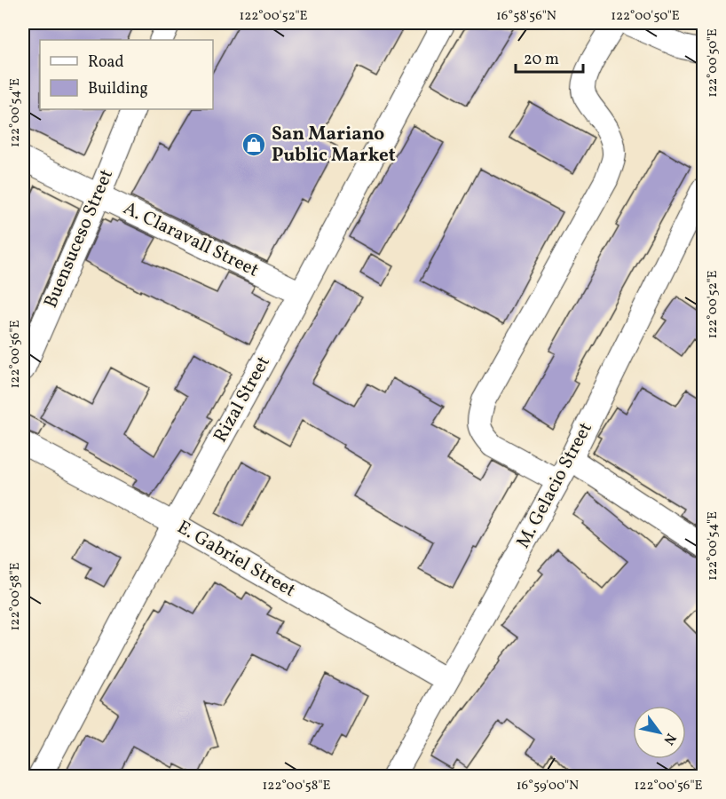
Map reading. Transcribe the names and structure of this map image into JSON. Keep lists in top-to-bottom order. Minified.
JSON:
{"streets":{"street":["Buensuceso Street","A. Claravall Street","Rizal Street","M. Gelacio Street","E. Gabriel Street"]},"crossings":[["Buensuceso Street","A. Claravall Street"],["A. Claravall Street","Rizal Street"],["Rizal Street","E. Gabriel Street"],["M. Gelacio Street","E. Gabriel Street"]],"places":{"shop":["San Mariano Public Market"]},"legend":["Road","Building"],"scale_bar":"20 m","north":"bottom right","coordinates":["122°00'52\"E","16°58'56\"N","122°00'50\"E","122°00'54\"E","122°00'56\"E","122°00'58\"E","16°59'00\"N"]}
